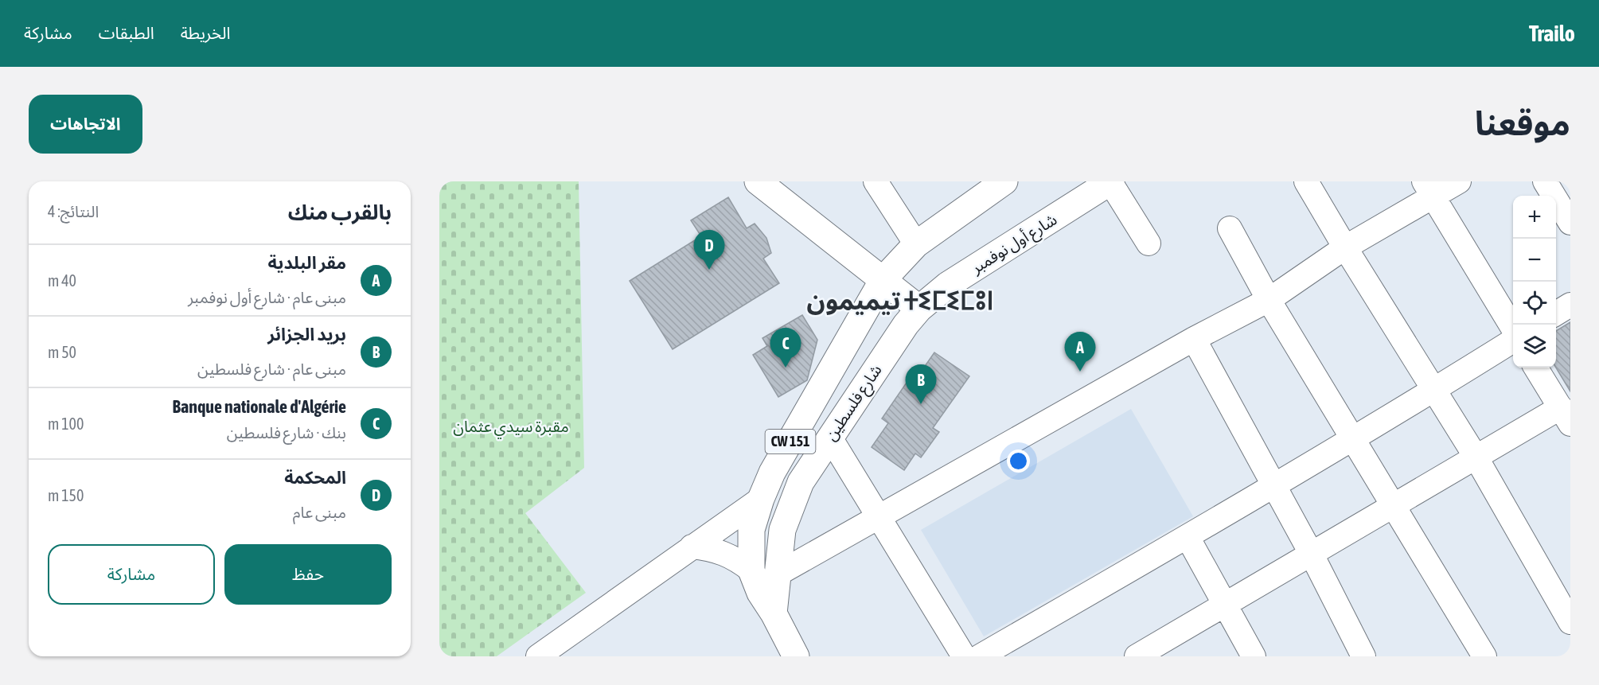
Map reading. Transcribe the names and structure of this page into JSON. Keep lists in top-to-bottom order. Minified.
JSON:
{"streets":{"main road":["شارع أول نوفمبر","شارع فلسطين","CW 151"]},"crossings":[["شارع أول نوفمبر","شارع فلسطين"],["شارع فلسطين","CW 151"]],"districts":["تيميمون ⵜⵉⵎⵉⵎⵓⵏ"],"parks":["مقبرة سيدي عثمان"],"page":{"header":"Trailo","nav":["الخريطة","الطبقات","مشاركة"],"title":"موقعنا","buttons":["الاتجاهات",["حفظ","مشاركة"]],"heading":["بالقرب منك","النتائج: 4"],"map_buttons":["+","−"],"pins":["D","C","A","B"],"list":[{"mark":"A","name":"مقر البلدية","note":"مبنى عام · شارع أول نوفمبر","value":"40 m"},{"mark":"B","name":"بريد الجزائر","note":"مبنى عام · شارع فلسطين","value":"50 m"},{"mark":"C","name":"Banque nationale d'Algérie","note":"بنك · شارع فلسطين","value":"100 m"},{"mark":"D","name":"المحكمة","note":"مبنى عام","value":"150 m"}]}}
